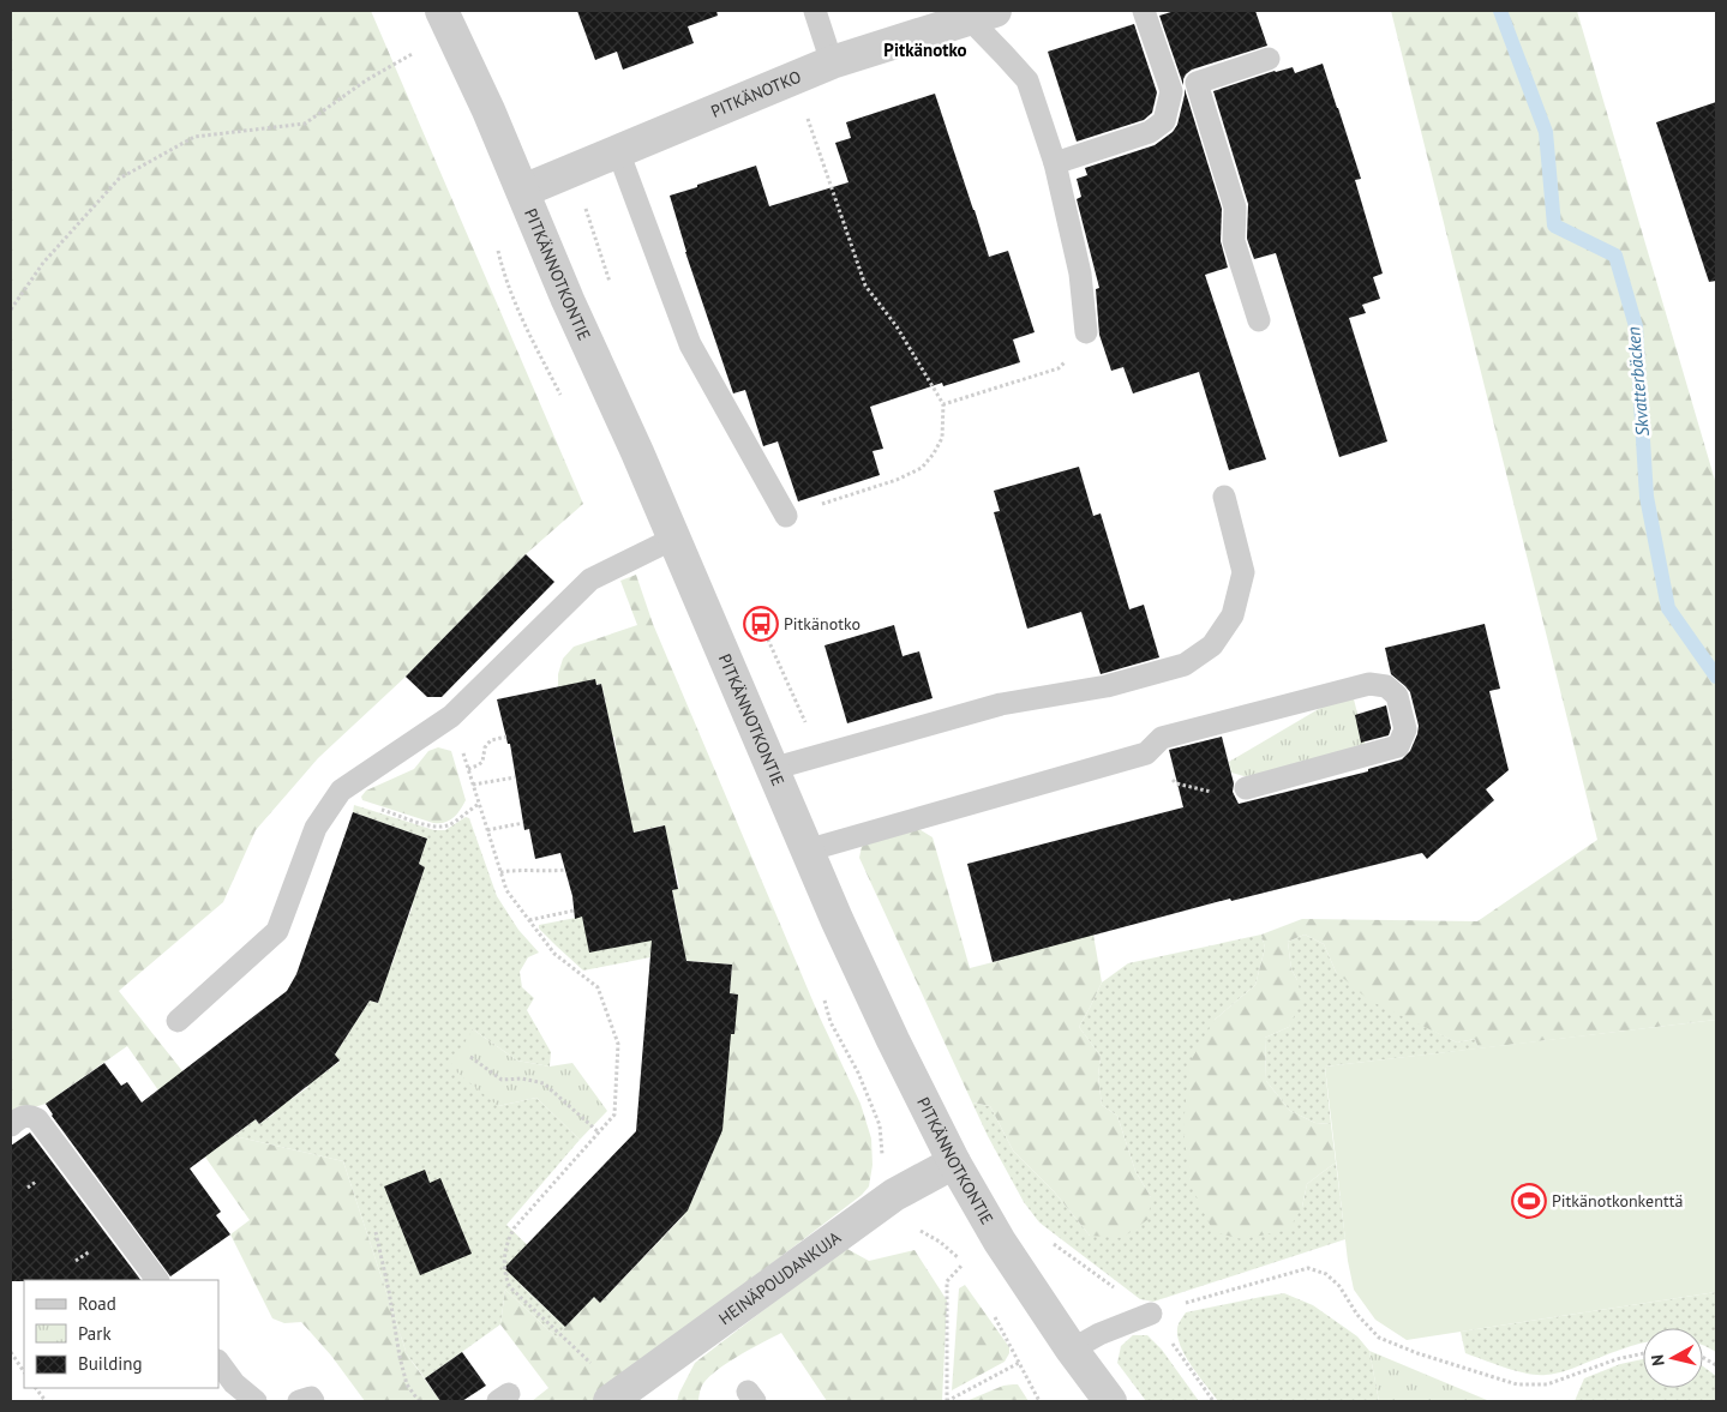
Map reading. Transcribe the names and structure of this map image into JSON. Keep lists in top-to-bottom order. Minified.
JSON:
{"streets":{"street":["PITKÄNOTKO","PITKÄNNOTKONTIE","HEINÄPOUDANKUJA"]},"crossings":[["PITKÄNOTKO","PITKÄNNOTKONTIE"],["PITKÄNNOTKONTIE","HEINÄPOUDANKUJA"]],"districts":["Pitkänotko"],"water":["Skvatterbäcken"],"places":{"bus stop":["Pitkänotko"],"sports":["Pitkänotkonkenttä"]},"legend":["Road","Park","Building"],"north":"left"}
